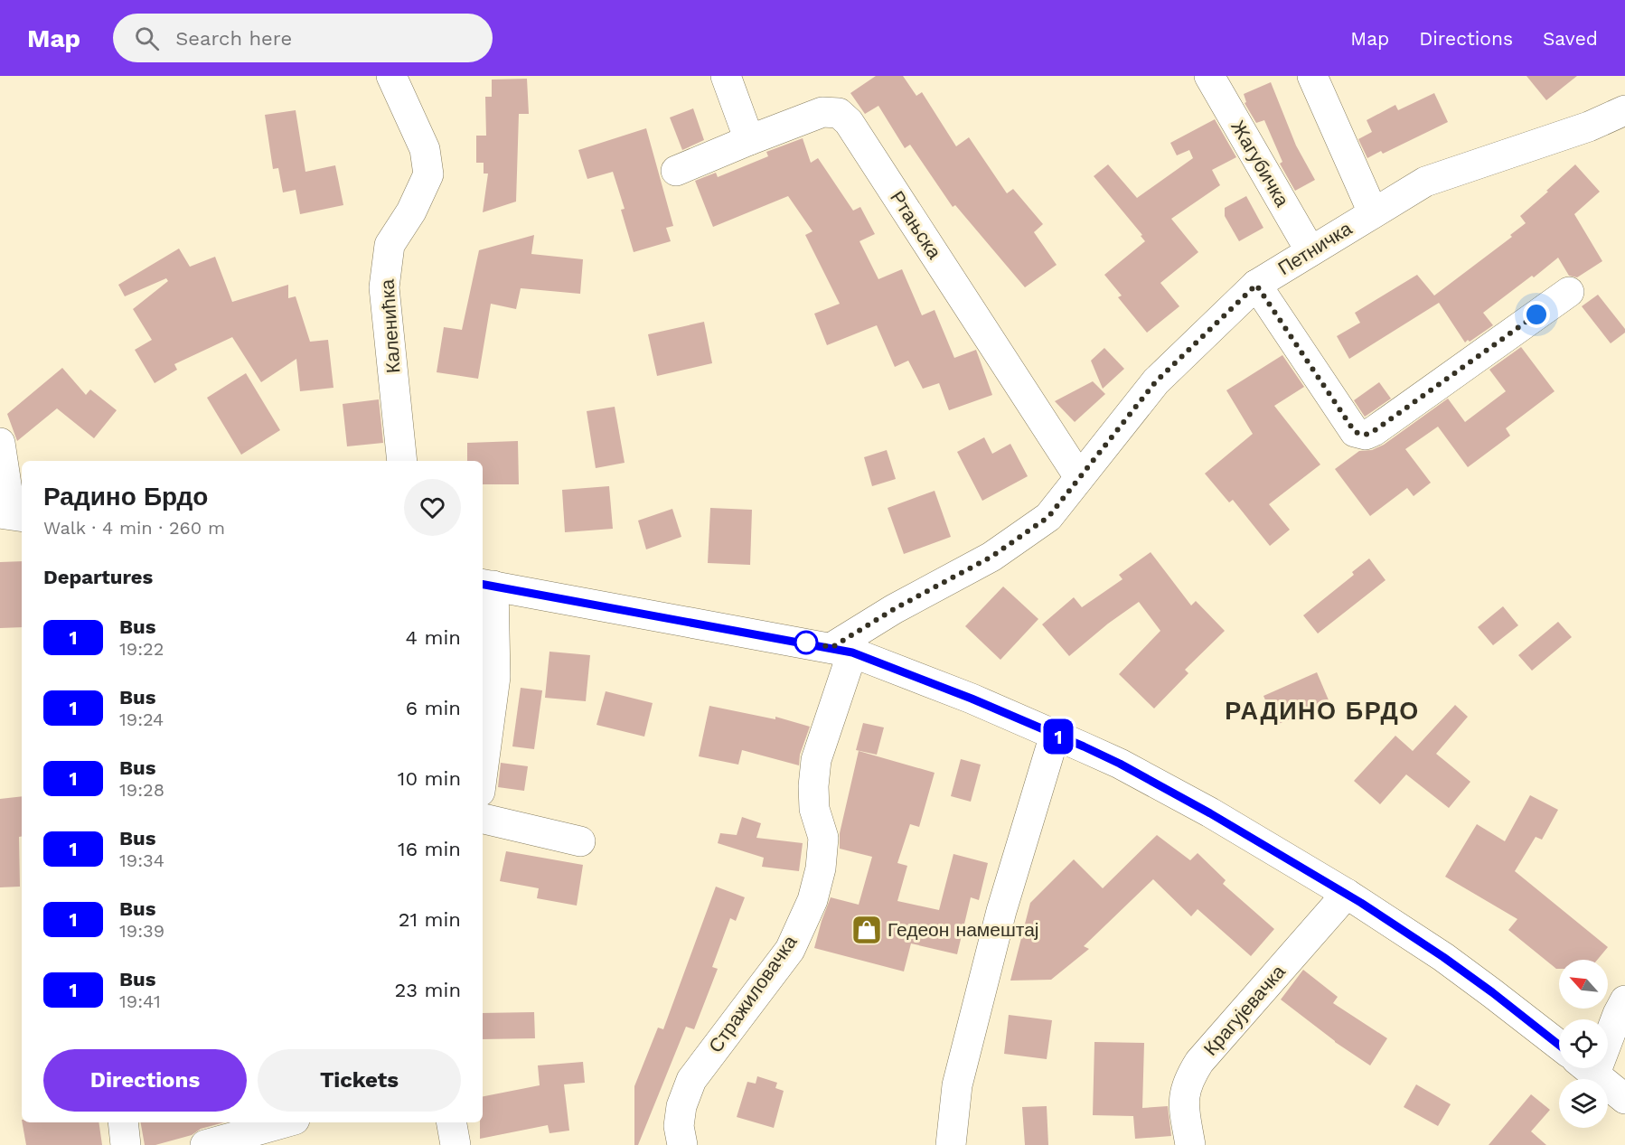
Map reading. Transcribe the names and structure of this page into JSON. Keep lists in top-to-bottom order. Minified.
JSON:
{"streets":{"street":["Жагубичка","Ртањска","Петничка","Каленићка","Стражиловачка","Крагујевачка"]},"crossings":[["Жагубичка","Петничка"],["Ртањска","Петничка"],["Петничка","Стражиловачка"]],"districts":["РАДИНО БРДО"],"places":{"shop":["Гедеон намештај"]},"lines":["bus line 1"],"north":"top left","page":{"header":"Map","search":"Search here","nav":["Map","Directions","Saved"],"on_map":"1","heading":[["Радино Брдо","Walk · 4 min · 260 m"],"Departures"],"list":[{"mark":"1","name":"Bus","note":"19:22","value":"4 min"},{"mark":"1","name":"Bus","note":"19:24","value":"6 min"},{"mark":"1","name":"Bus","note":"19:28","value":"10 min"},{"mark":"1","name":"Bus","note":"19:34","value":"16 min"},{"mark":"1","name":"Bus","note":"19:39","value":"21 min"},{"mark":"1","name":"Bus","note":"19:41","value":"23 min"}],"buttons":["Directions","Tickets"]}}
